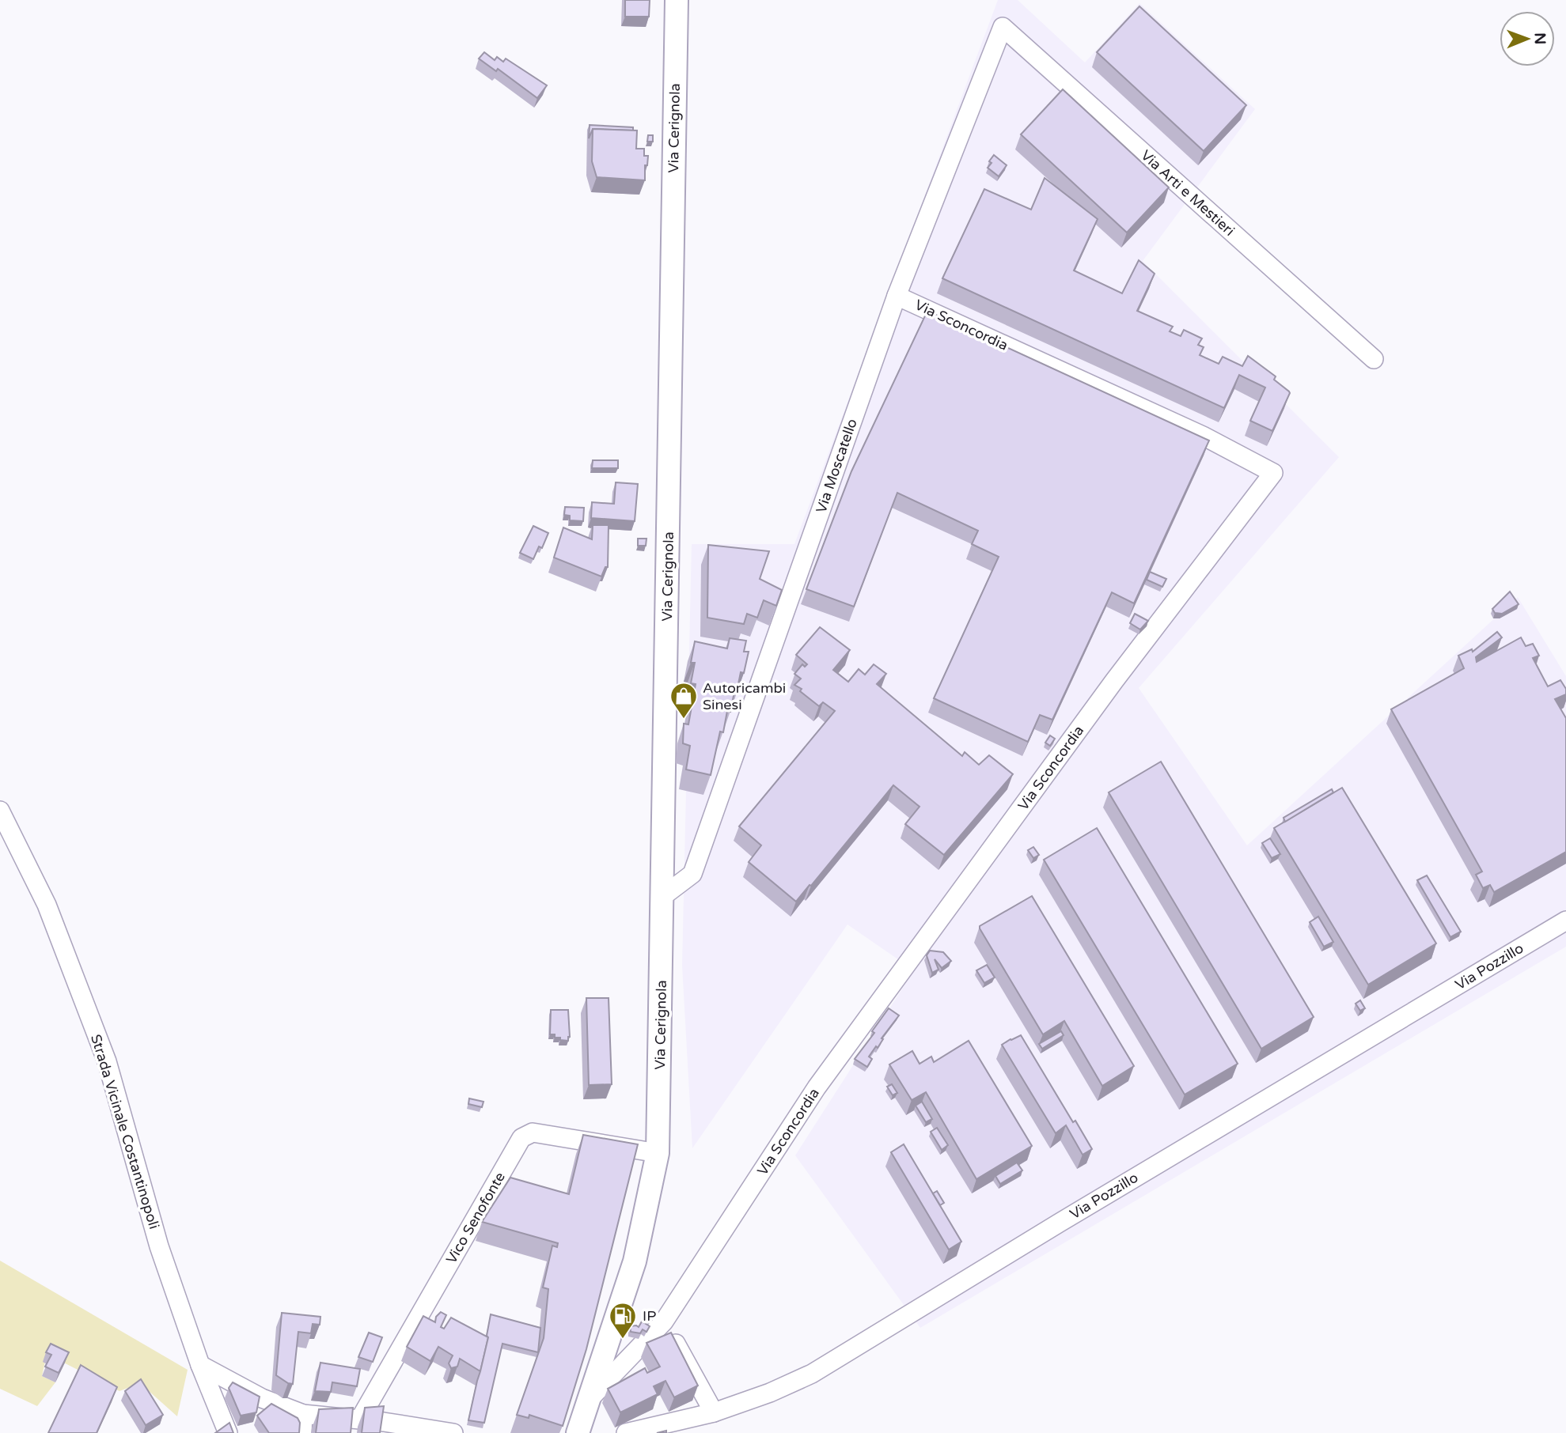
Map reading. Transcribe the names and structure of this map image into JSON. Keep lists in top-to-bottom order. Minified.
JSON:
{"streets":{"street":["Via Cerignola","Via Arti e Mestieri","Via Sconcordia","Via Moscatello","Via Pozzillo","Strada Vicinale Costantinopoli","Vico Senofonte"]},"crossings":[["Via Cerignola","Via Sconcordia"],["Via Cerignola","Via Moscatello"],["Via Cerignola","Vico Senofonte"],["Via Arti e Mestieri","Via Moscatello"],["Via Sconcordia","Via Moscatello"]],"places":{"shop":["Autoricambi Sinesi"],"fuel station":["IP"]},"north":"right"}
